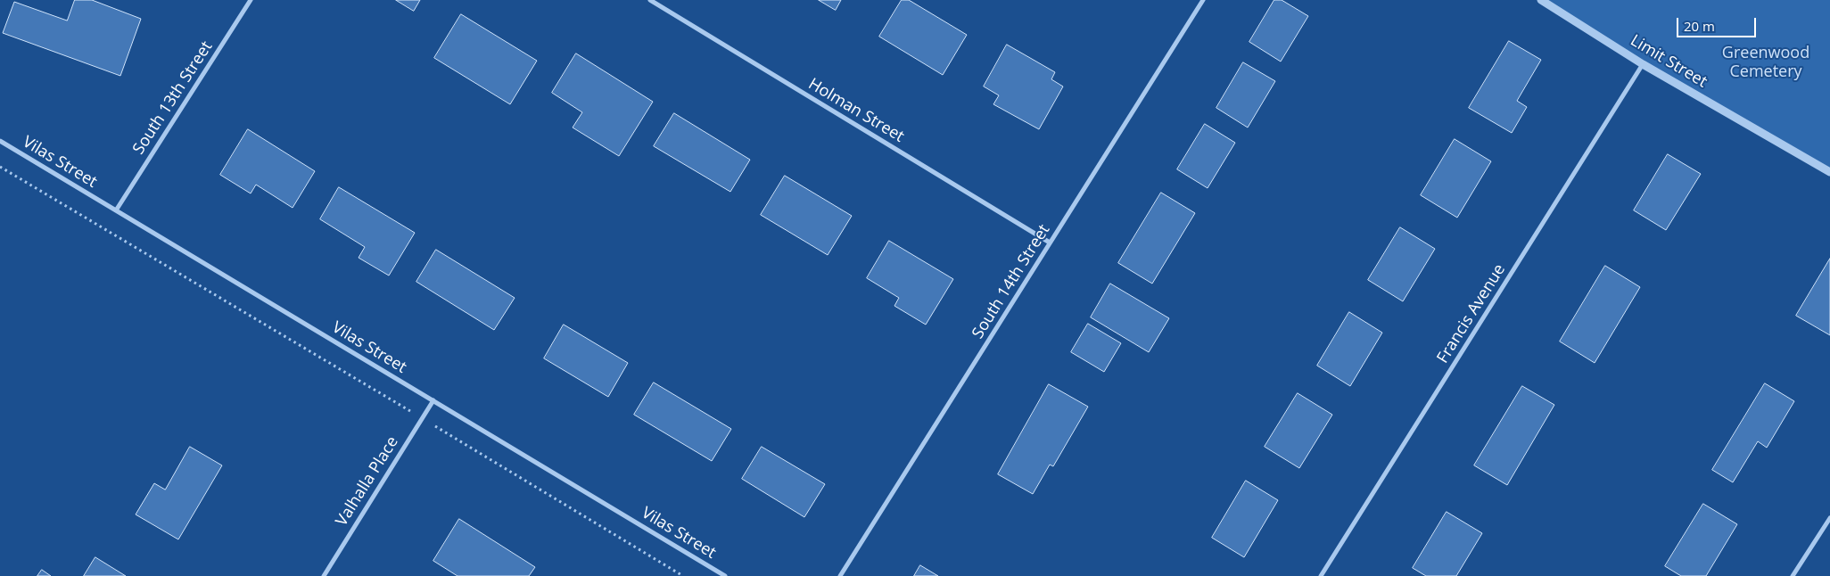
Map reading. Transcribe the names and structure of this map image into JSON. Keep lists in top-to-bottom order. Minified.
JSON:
{"streets":{"street":["Limit Street","South 13th Street","Holman Street","Vilas Street","South 14th Street","Francis Avenue","Valhalla Place"]},"crossings":[["Limit Street","Francis Avenue"],["South 13th Street","Vilas Street"],["Holman Street","South 14th Street"],["Vilas Street","Valhalla Place"]],"parks":["Greenwood Cemetery"],"scale_bar":"20 m"}
